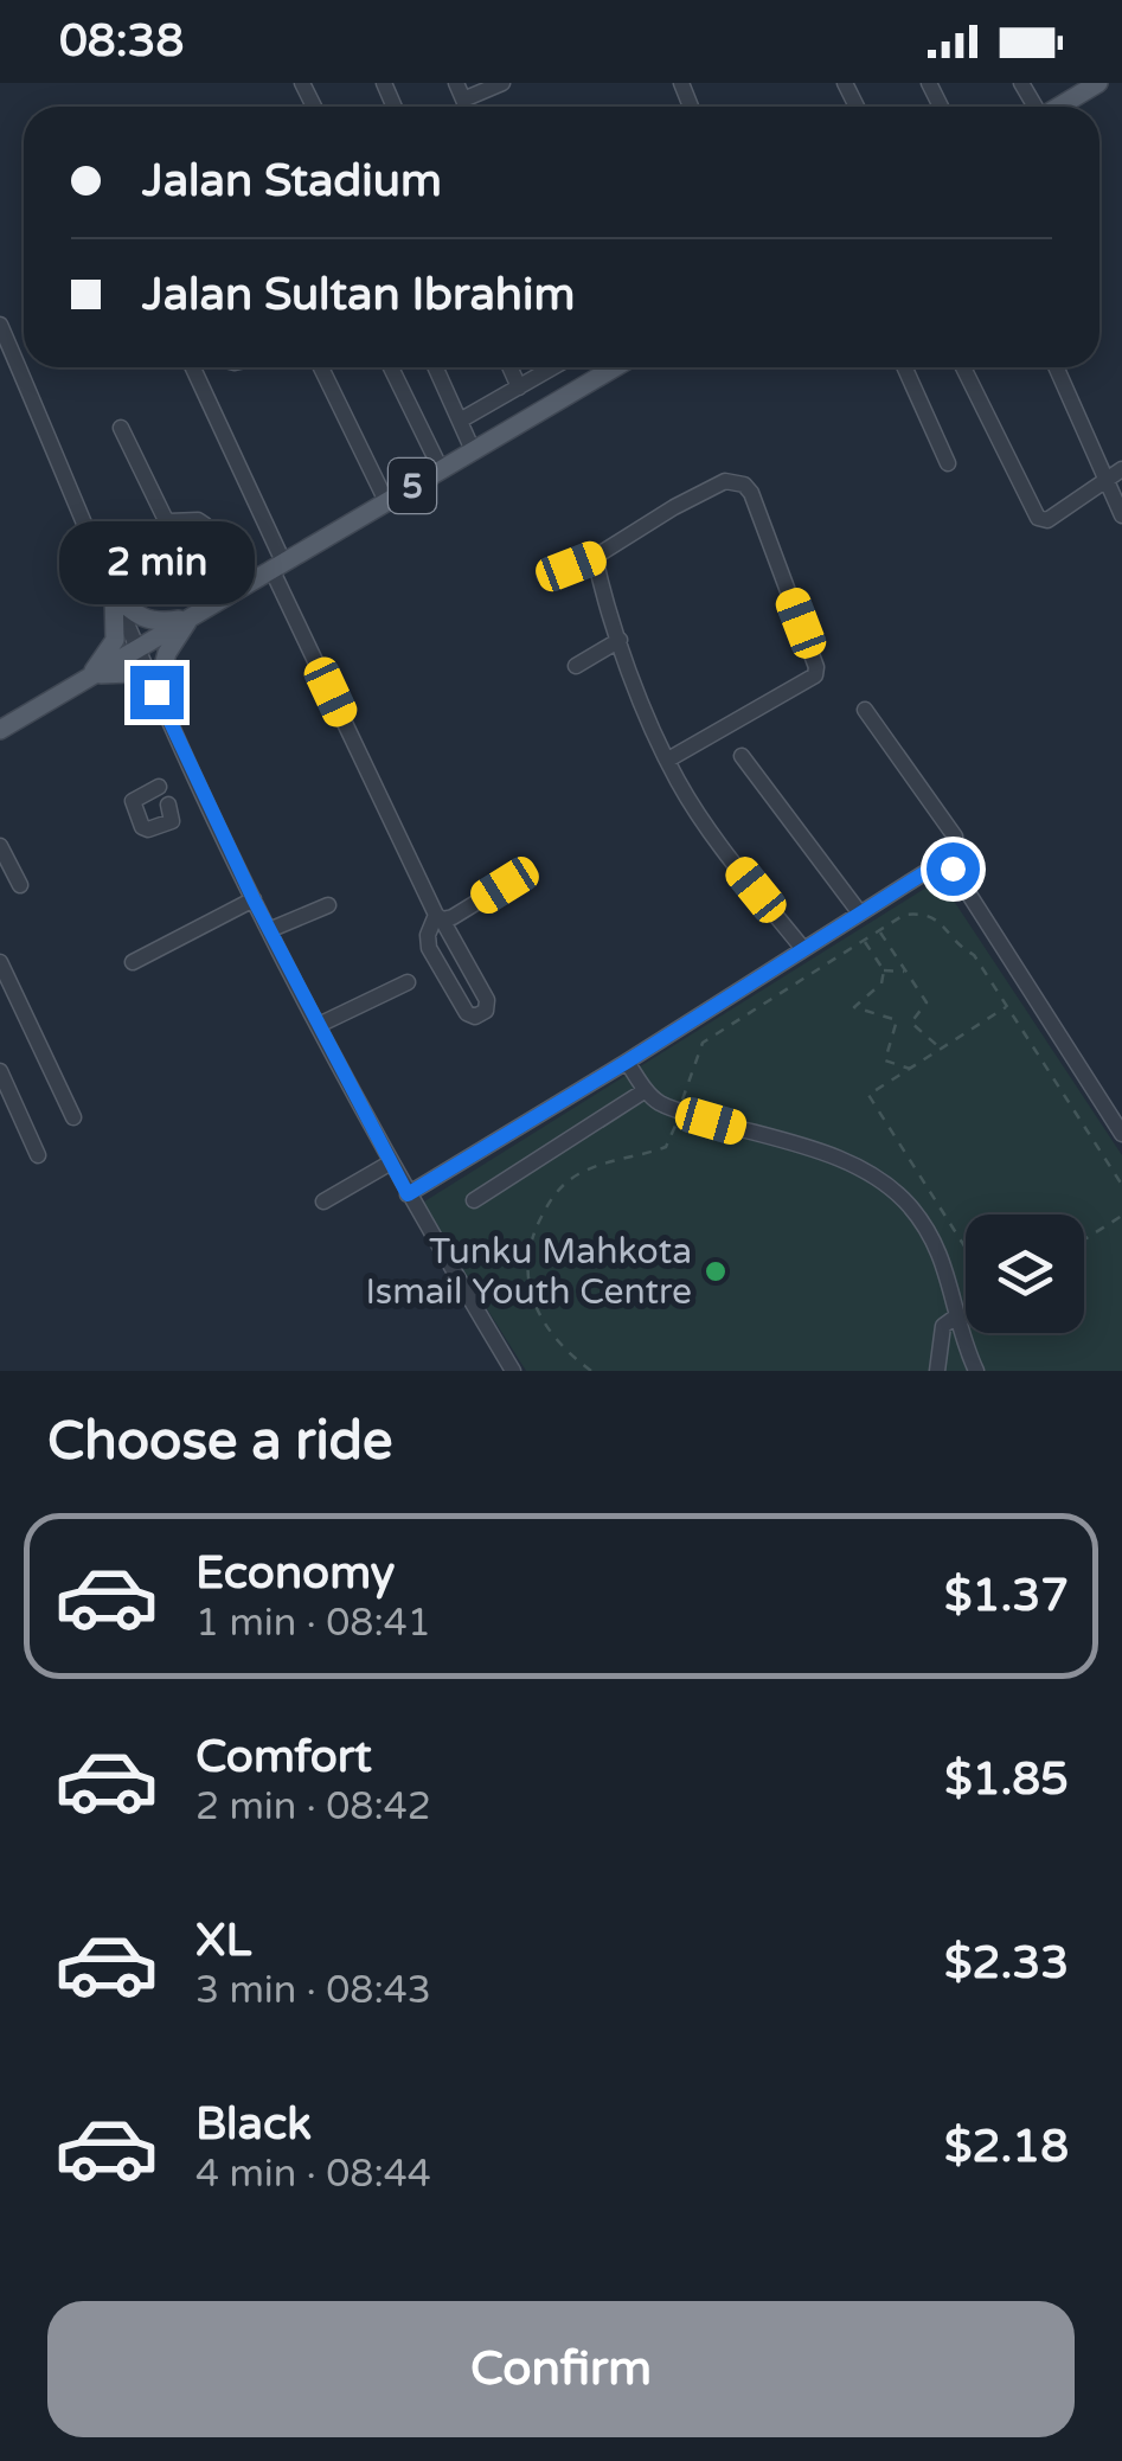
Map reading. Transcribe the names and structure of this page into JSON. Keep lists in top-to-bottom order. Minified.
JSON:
{"streets":{"main road":["5"]},"places":["Tunku Mahkota Ismail Youth Centre"],"page":{"status":"08:38","banner":["Jalan Stadium","Jalan Sultan Ibrahim"],"bubble":"2 min","heading":"Choose a ride","list":[{"name":"Economy","note":"1 min · 08:41","value":"$1.37"},{"name":"Comfort","note":"2 min · 08:42","value":"$1.85"},{"name":"XL","note":"3 min · 08:43","value":"$2.33"},{"name":"Black","note":"4 min · 08:44","value":"$2.18"}],"buttons":"Confirm"}}
